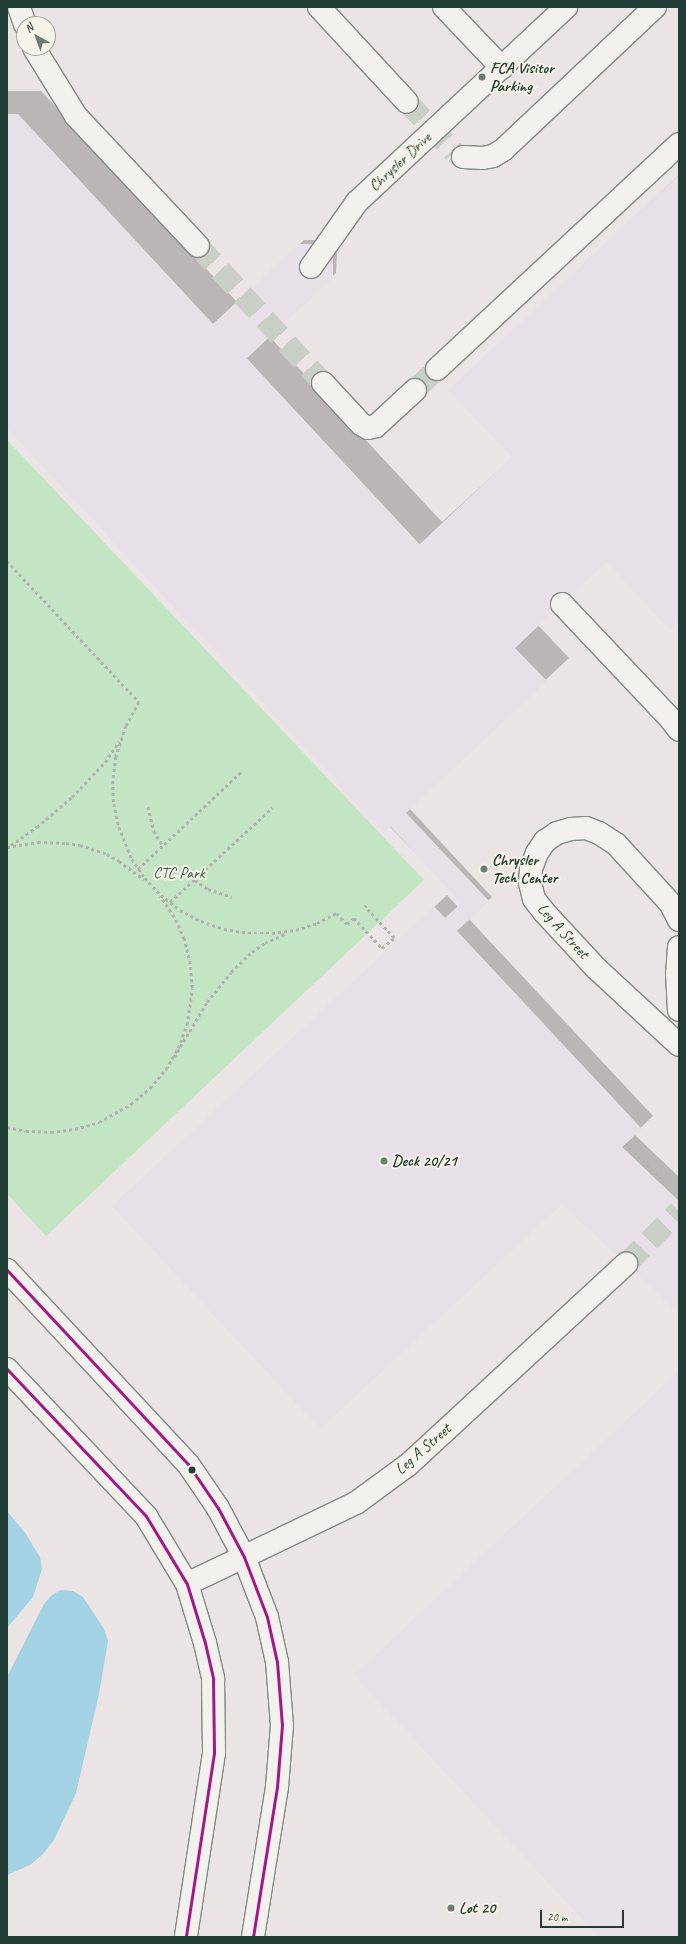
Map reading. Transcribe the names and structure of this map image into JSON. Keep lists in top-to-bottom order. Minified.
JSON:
{"streets":{"street":["Chrysler Drive","Leg A Street"]},"parks":["CTC Park"],"places":["FCA Visitor Parking","Chrysler Tech Center","Deck 20/21","Lot 20"],"scale_bar":"20 m","north":"top left"}
